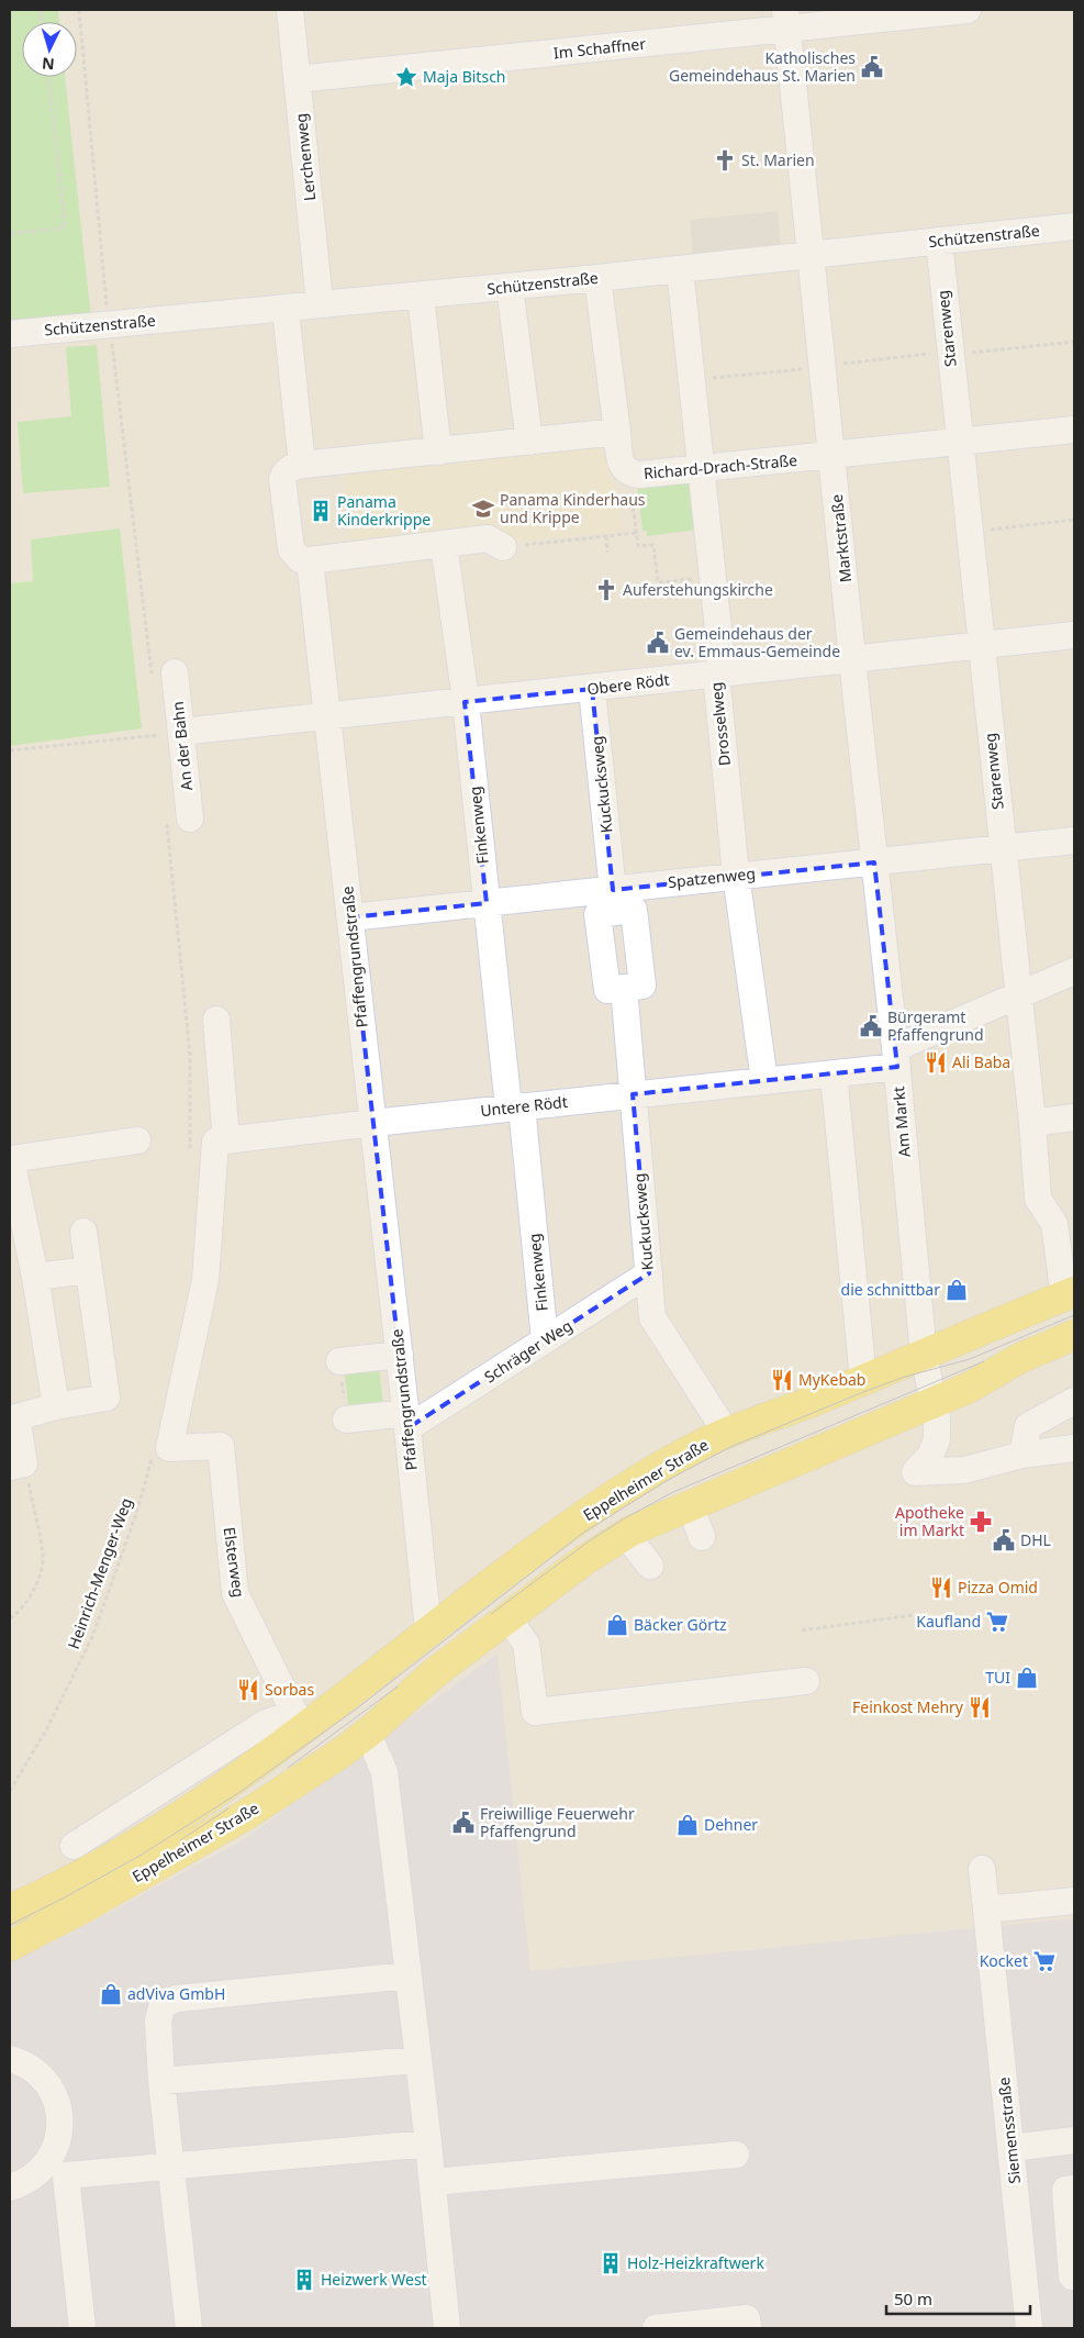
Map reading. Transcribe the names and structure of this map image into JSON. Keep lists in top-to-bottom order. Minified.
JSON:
{"streets":{"main road":["Eppelheimer Straße"],"street":["Im Schaffner","Lerchenweg","Schützenstraße","Starenweg","Richard-Drach-Straße","Marktstraße","Obere Rödt","Drosselweg","An der Bahn","Kuckucksweg","Finkenweg","Spatzenweg","Pfaffengrundstraße","Untere Rödt","Am Markt","Schräger Weg","Elsterweg","Siemensstraße"],"path":["Heinrich-Menger-Weg"]},"crossings":[["Im Schaffner","Lerchenweg"],["Im Schaffner","Marktstraße"],["Lerchenweg","Schützenstraße"],["Schützenstraße","Starenweg"],["Schützenstraße","Richard-Drach-Straße"],["Schützenstraße","Marktstraße"],["Schützenstraße","Drosselweg"],["Starenweg","Richard-Drach-Straße"],["Starenweg","Obere Rödt"],["Starenweg","Spatzenweg"],["Starenweg","Eppelheimer Straße"],["Richard-Drach-Straße","Marktstraße"],["Richard-Drach-Straße","Drosselweg"],["Marktstraße","Obere Rödt"],["Marktstraße","Spatzenweg"],["Marktstraße","Am Markt"],["Obere Rödt","Drosselweg"],["Obere Rödt","An der Bahn"],["Obere Rödt","Kuckucksweg"],["Obere Rödt","Finkenweg"],["Obere Rödt","Pfaffengrundstraße"],["Drosselweg","Spatzenweg"],["Drosselweg","Untere Rödt"],["Kuckucksweg","Spatzenweg"],["Kuckucksweg","Untere Rödt"],["Kuckucksweg","Schräger Weg"],["Kuckucksweg","Eppelheimer Straße"],["Finkenweg","Spatzenweg"],["Finkenweg","Untere Rödt"],["Finkenweg","Schräger Weg"],["Spatzenweg","Pfaffengrundstraße"],["Pfaffengrundstraße","Untere Rödt"],["Pfaffengrundstraße","Schräger Weg"],["Pfaffengrundstraße","Eppelheimer Straße"],["Untere Rödt","Am Markt"],["Untere Rödt","Elsterweg"],["Am Markt","Eppelheimer Straße"],["Eppelheimer Straße","Elsterweg"]],"places":{"public building":["Katholisches Gemeindehaus St. Marien","Gemeindehaus der ev. Emmaus-Gemeinde","Bürgeramt Pfaffengrund","DHL","Freiwillige Feuerwehr Pfaffengrund"],"place":["Maja Bitsch"],"church":["St. Marien","Auferstehungskirche"],"school or university":["Panama Kinderhaus und Krippe"],"building":["Panama Kinderkrippe","Holz-Heizkraftwerk","Heizwerk West"],"restaurant":["Ali Baba","MyKebab","Pizza Omid","Sorbas","Feinkost Mehry"],"shop":["die schnittbar","Bäcker Görtz","TUI","Dehner","adViva GmbH"],"pharmacy":["Apotheke im Markt"],"supermarket":["Kaufland","Kocket"]},"scale_bar":"50 m","north":"bottom"}
